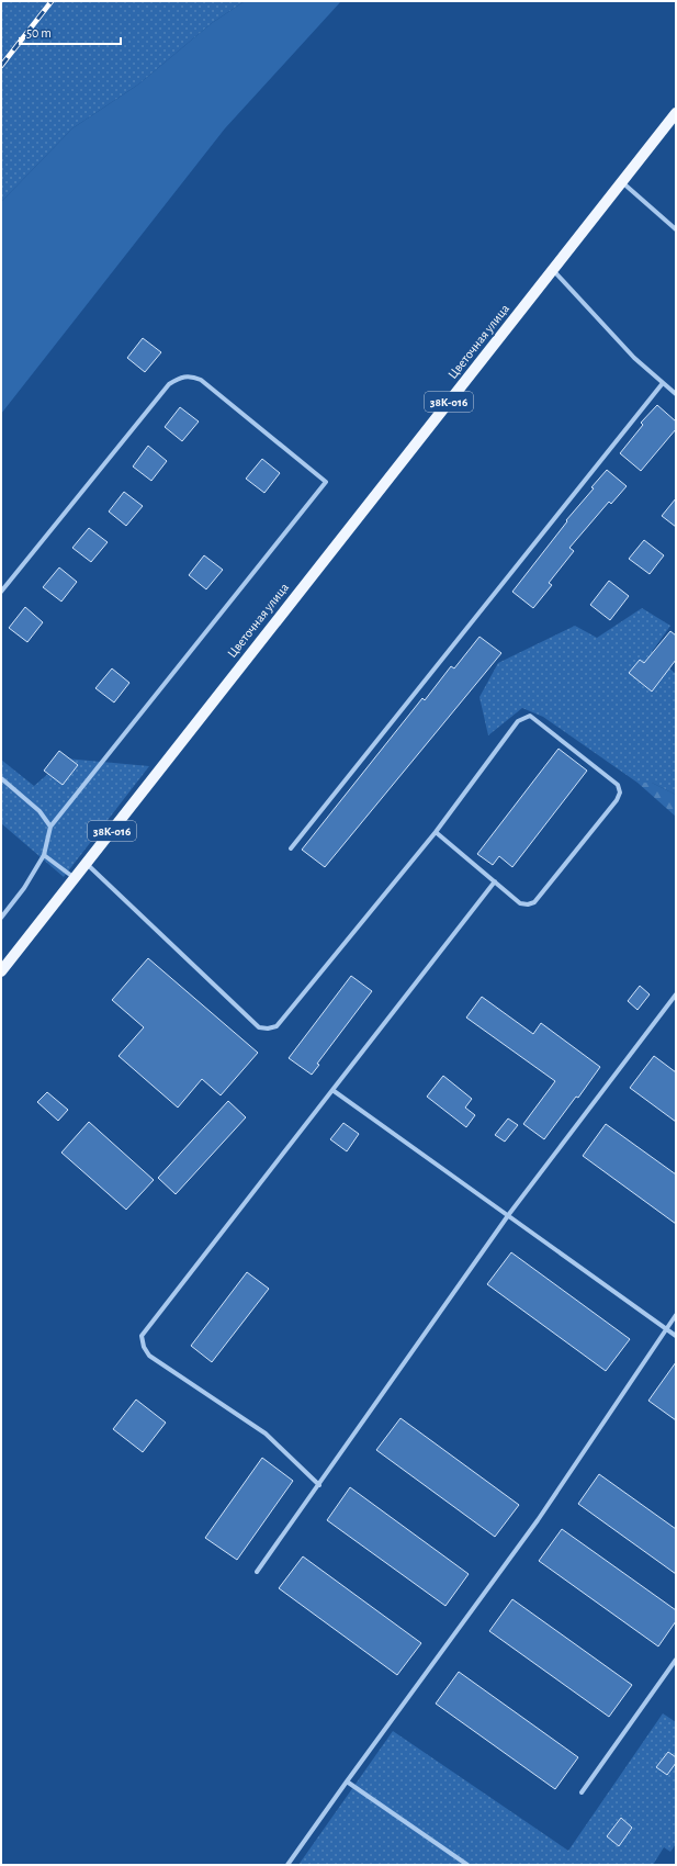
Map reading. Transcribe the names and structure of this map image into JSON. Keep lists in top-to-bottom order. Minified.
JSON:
{"streets":{"main road":["Цветочная улица","38К-016"]},"crossings":[["Цветочная улица","38К-016"]],"scale_bar":"50 m"}
